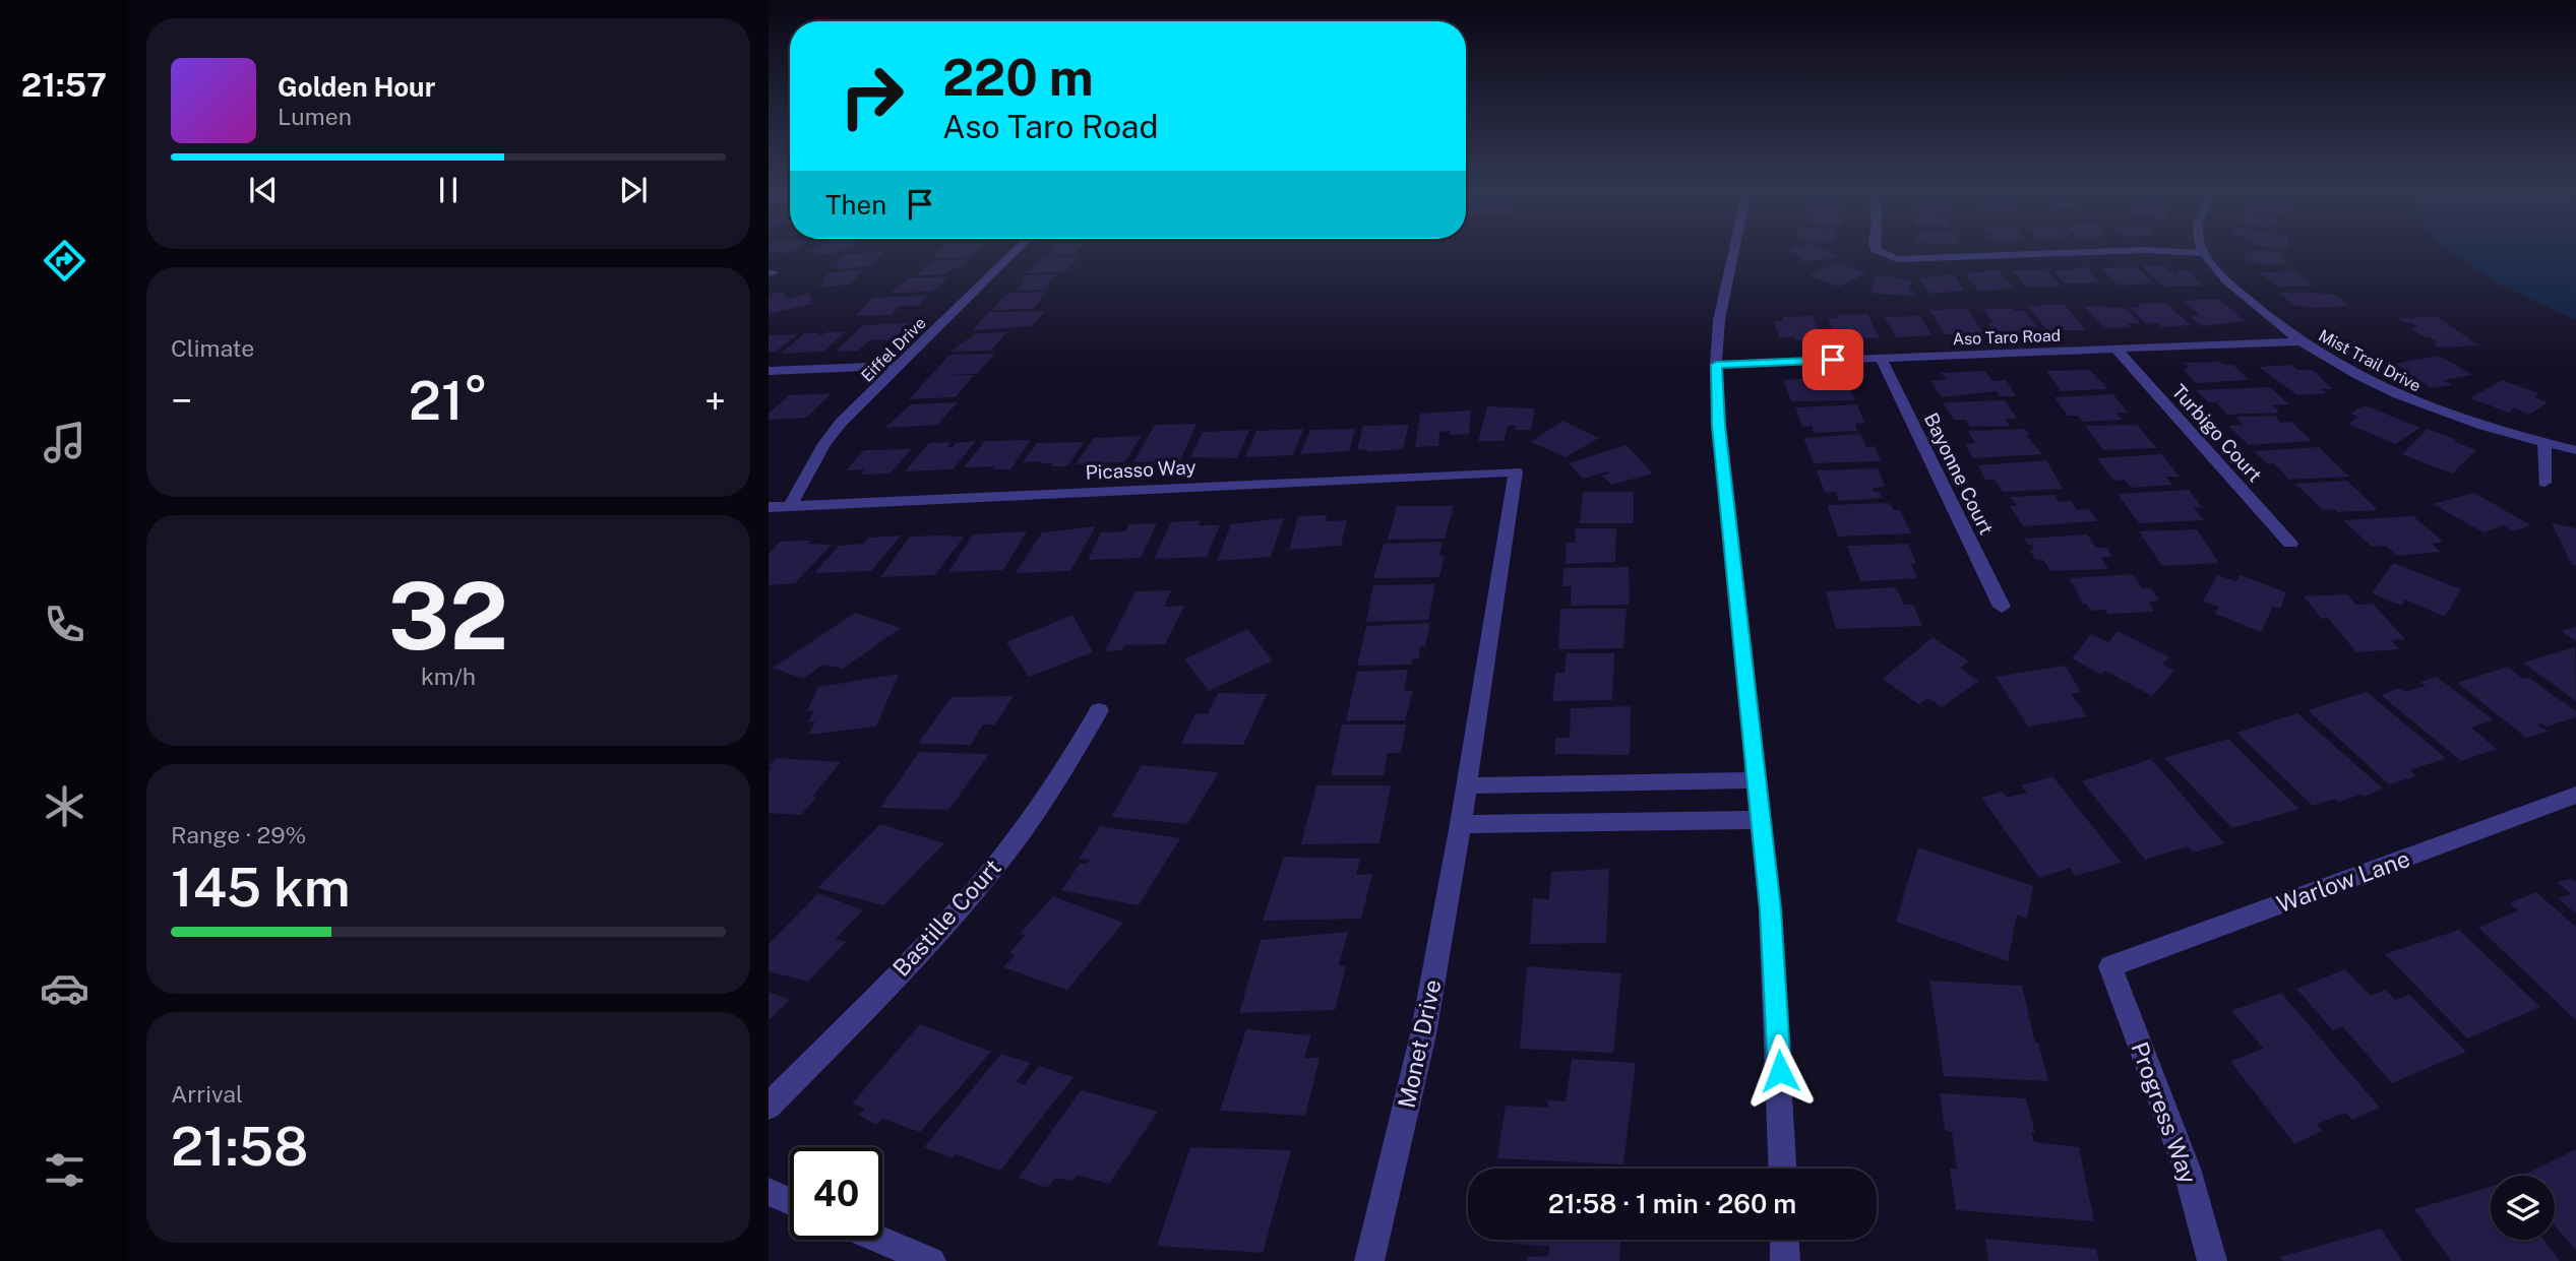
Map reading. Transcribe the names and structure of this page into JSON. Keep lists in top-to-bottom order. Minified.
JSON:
{"streets":{"street":["Aso Taro Road","Eiffel Drive","Mist Trail Drive","Turbigo Court","Picasso Way","Bayonne Court","Warlow Lane","Bastille Court","Monet Drive","Progress Way"]},"crossings":[["Aso Taro Road","Mist Trail Drive"],["Aso Taro Road","Turbigo Court"],["Aso Taro Road","Bayonne Court"],["Eiffel Drive","Picasso Way"],["Picasso Way","Monet Drive"],["Warlow Lane","Progress Way"]],"page":{"tabs":"21:57","turn":["220 m","Aso Taro Road"],"song":["Golden Hour","Lumen"],"then":"Then","tile":["Climate",["32","km/h"],["Range · 29%","145 km"],["Arrival","21:58"]],"heat":["−","21°","+"],"limit":"40","trip":"21:58 · 1 min · 260 m"}}
